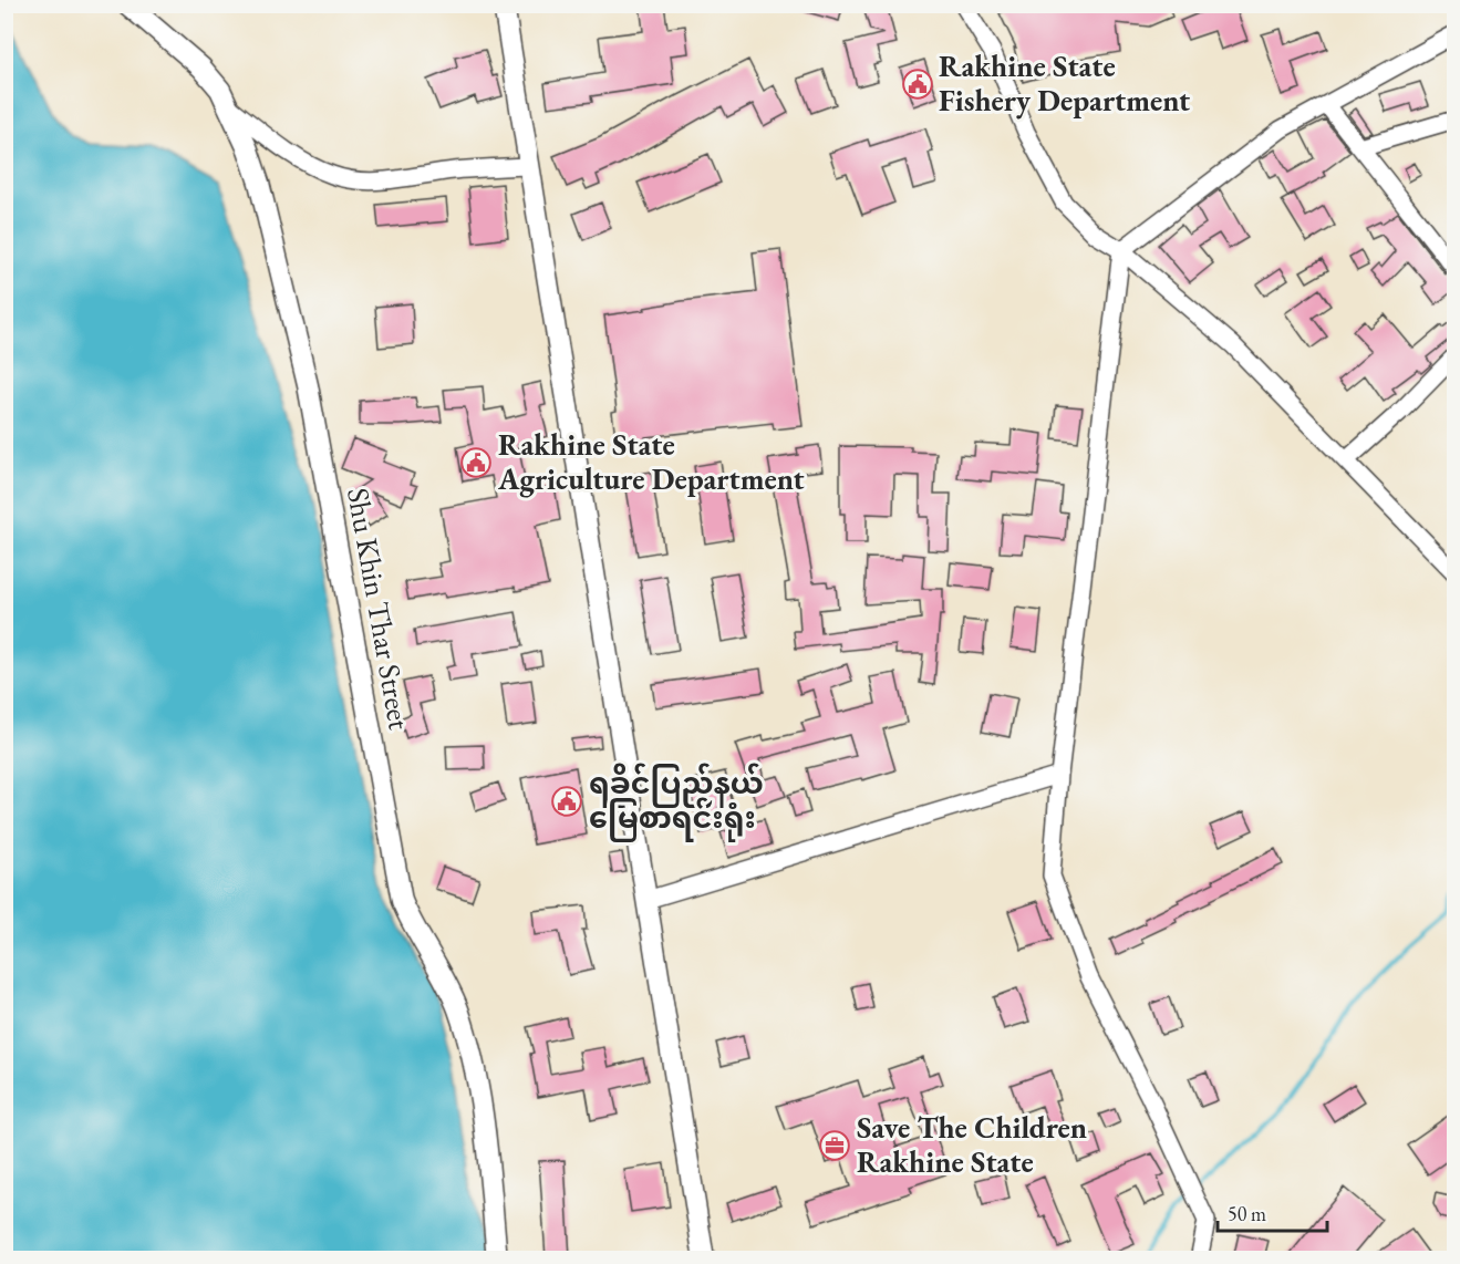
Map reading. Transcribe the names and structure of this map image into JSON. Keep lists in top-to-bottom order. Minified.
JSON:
{"streets":{"street":["Shu Khin Thar Street"]},"places":{"public building":["Rakhine State Fishery Department","Rakhine State Agriculture Department","ရခိုင်ပြည်နယ် မြေစာရင်းရုံး"],"office":["Save The Children Rakhine State"]},"scale_bar":"50 m"}
